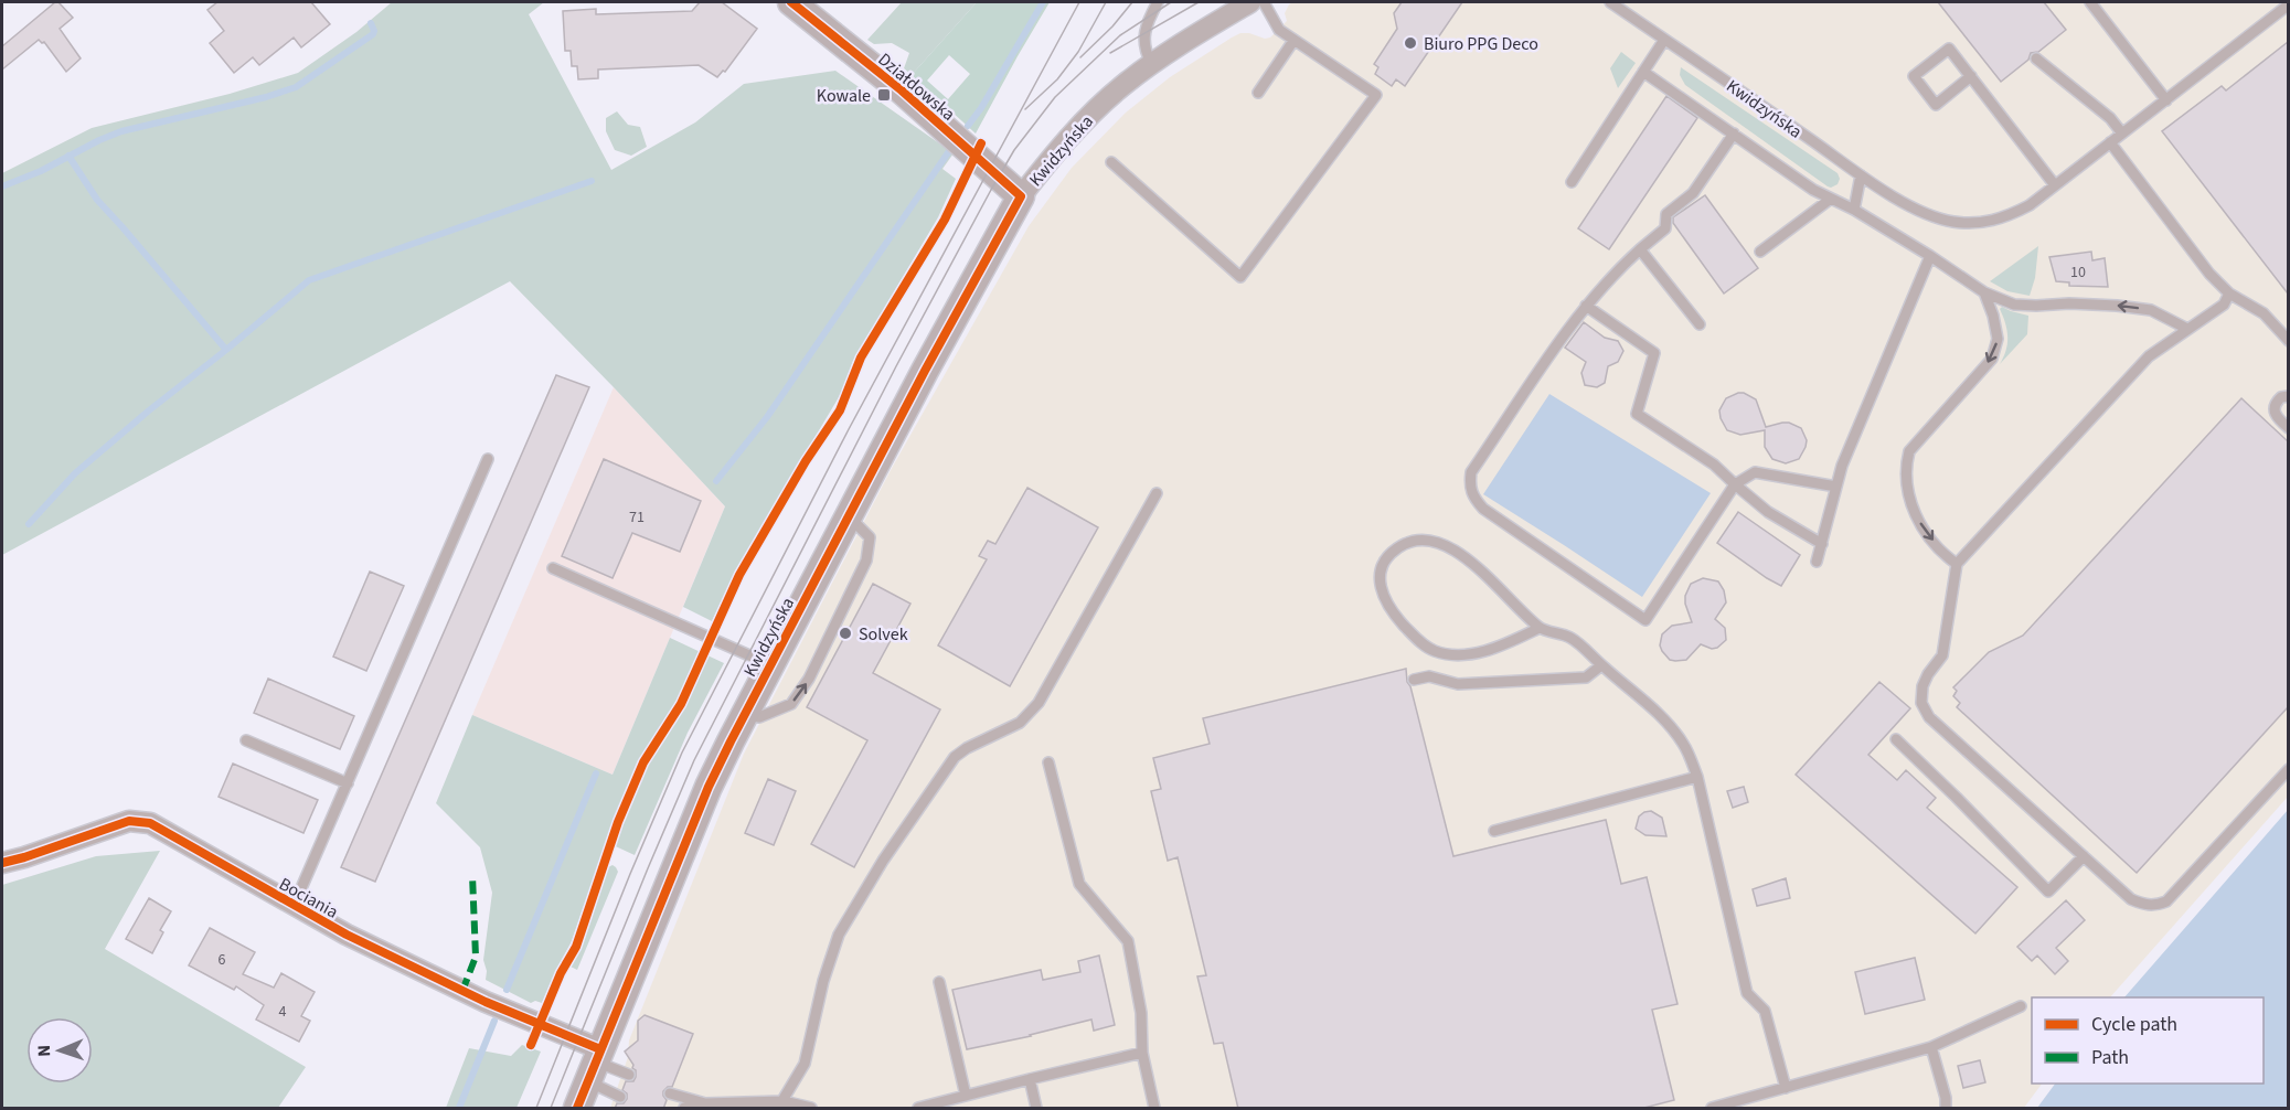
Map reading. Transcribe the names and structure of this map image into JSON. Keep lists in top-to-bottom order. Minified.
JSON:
{"streets":{"street":["Działdowska","Kwidzyńska","Bociania"]},"crossings":[["Działdowska","Kwidzyńska"],["Kwidzyńska","Bociania"]],"places":{"other":["Biuro PPG Deco","Solvek"],"transit":["Kowale"]},"house_numbers":["10","71","6","4"],"legend":["Cycle path","Path"],"north":"left"}
